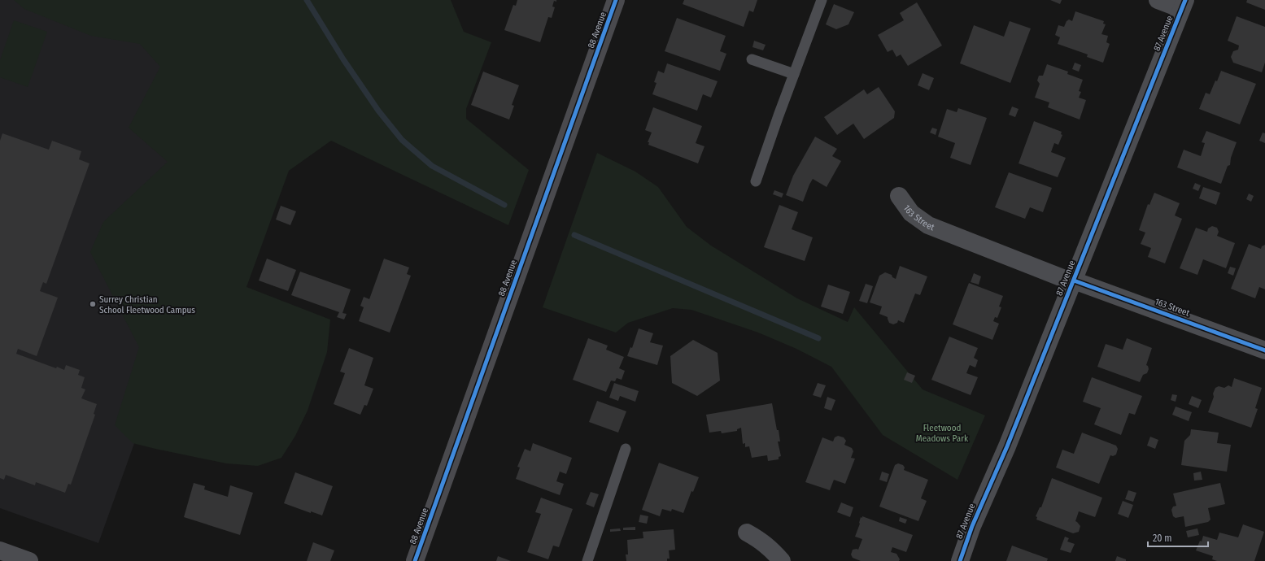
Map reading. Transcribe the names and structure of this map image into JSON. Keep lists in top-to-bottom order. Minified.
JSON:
{"streets":{"main road":["88 Avenue"],"street":["87 Avenue","163 Street"]},"crossings":[["87 Avenue","163 Street"]],"parks":["Fleetwood Meadows Park"],"places":["Surrey Christian School Fleetwood Campus"],"scale_bar":"20 m"}
